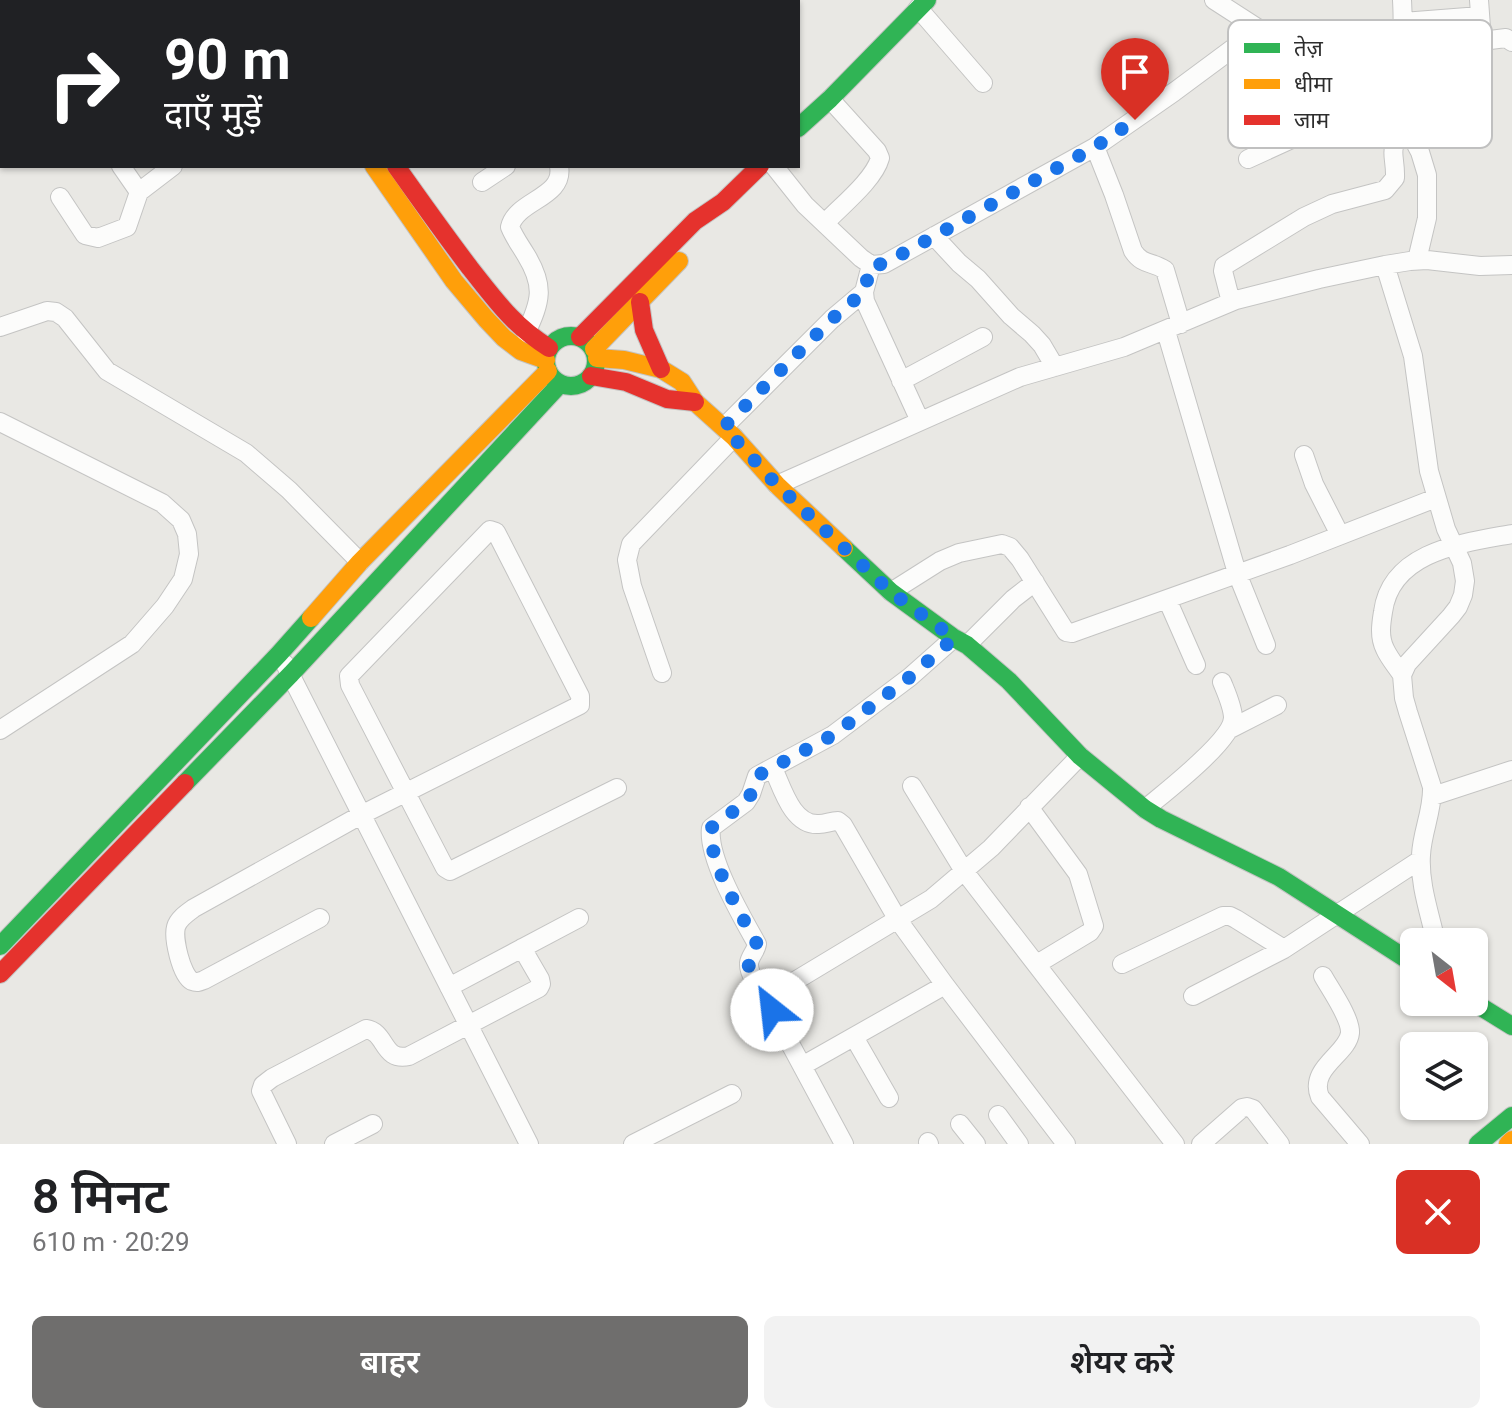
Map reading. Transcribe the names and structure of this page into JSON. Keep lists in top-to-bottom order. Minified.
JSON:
{"legend":["तेज़","धीमा","जाम"],"north":"bottom right","page":{"turn":["90 m","दाएँ मुड़ें"],"heading":["8 मिनट","610 m · 20:29"],"buttons":["बाहर","शेयर करें"]}}
